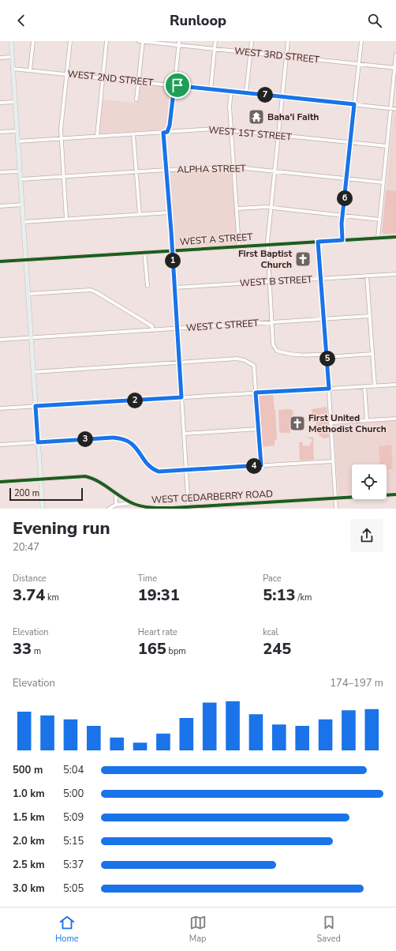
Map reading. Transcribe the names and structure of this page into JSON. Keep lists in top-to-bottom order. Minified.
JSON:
{"streets":{"street":["WEST 3RD STREET","WEST 2ND STREET","WEST 1ST STREET","ALPHA STREET","WEST A STREET","WEST B STREET","WEST C STREET","WEST CEDARBERRY ROAD"]},"places":{"temple":["Baha'i Faith"],"church":["First Baptist Church","First United Methodist Church"]},"scale_bar":"200 m","page":{"header":"Runloop","pins":["7","6","1","5","2","3","4"],"scale":"200 m","heading":["Evening run","20:47"],"stats":[["Distance","3.74 km"],["Time","19:31"],["Pace","5:13 /km"],["Elevation","33 m"],["Heart rate","165 bpm"],["kcal","245"]],"chart":["Elevation","174–197 m"],"list":[{"name":"500 m","note":"5:04"},{"name":"1.0 km","note":"5:00"},{"name":"1.5 km","note":"5:09"},{"name":"2.0 km","note":"5:15"},{"name":"2.5 km","note":"5:37"},{"name":"3.0 km","note":"5:05"}],"tabs":["Home","Map","Saved"]}}
